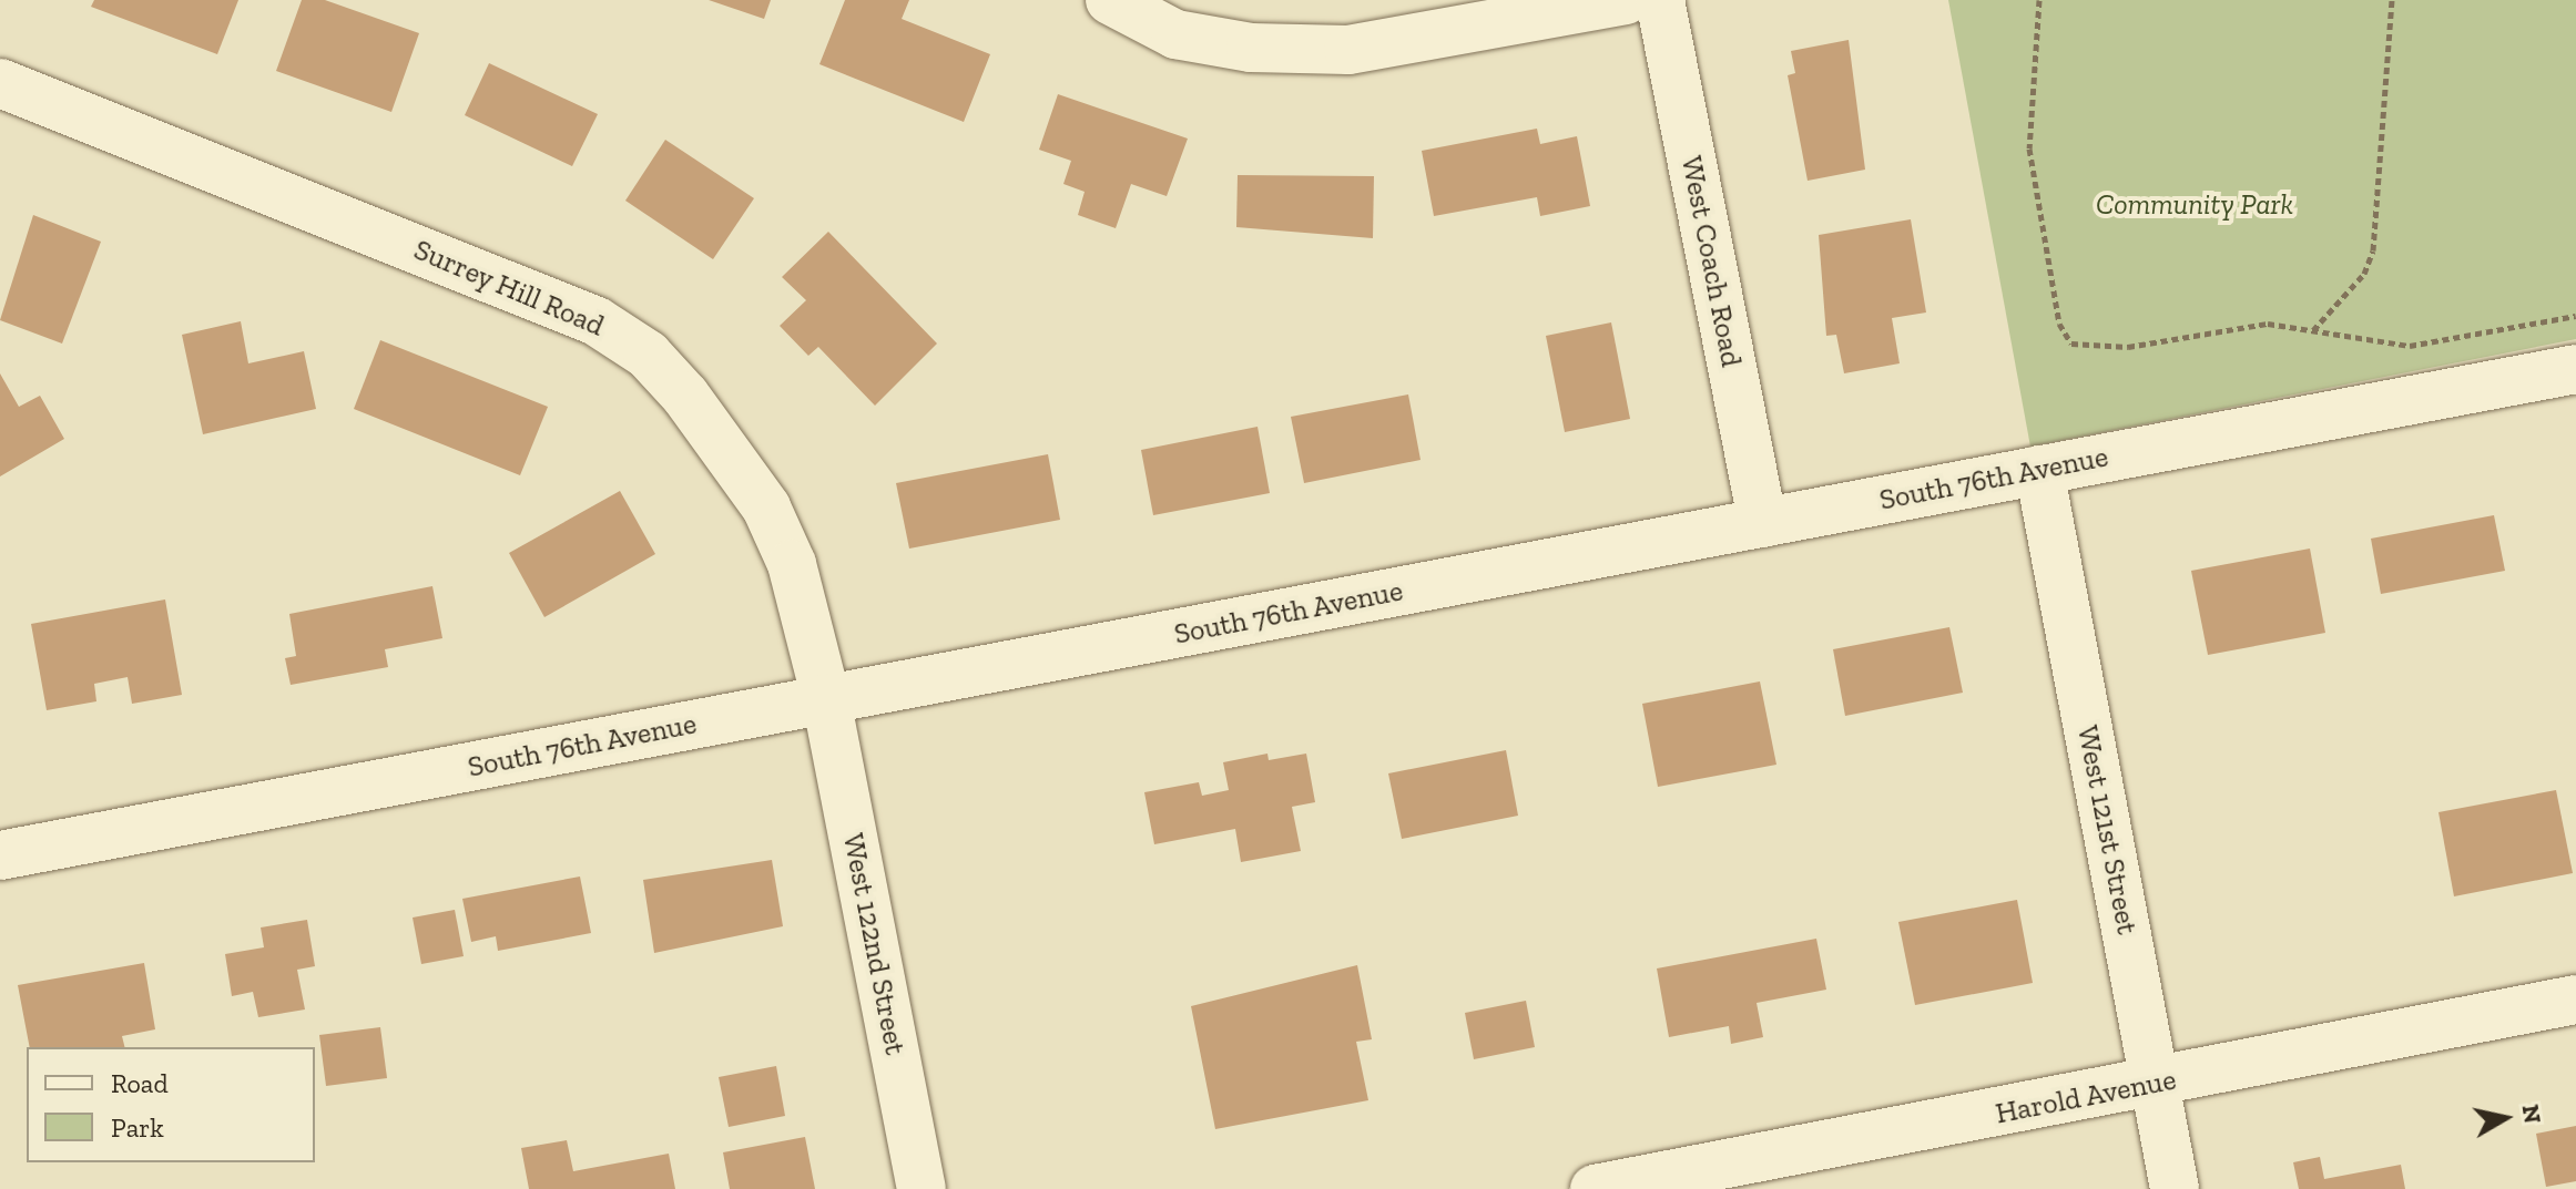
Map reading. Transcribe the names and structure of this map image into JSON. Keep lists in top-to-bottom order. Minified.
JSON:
{"streets":{"street":["West Coach Road","Surrey Hill Road","South 76th Avenue","West 121st Street","West 122nd Street","Harold Avenue"]},"crossings":[["West Coach Road","South 76th Avenue"],["Surrey Hill Road","South 76th Avenue"],["Surrey Hill Road","West 122nd Street"],["South 76th Avenue","West 121st Street"],["South 76th Avenue","West 122nd Street"],["West 121st Street","Harold Avenue"]],"parks":["Community Park"],"legend":["Road","Park"],"north":"right"}
